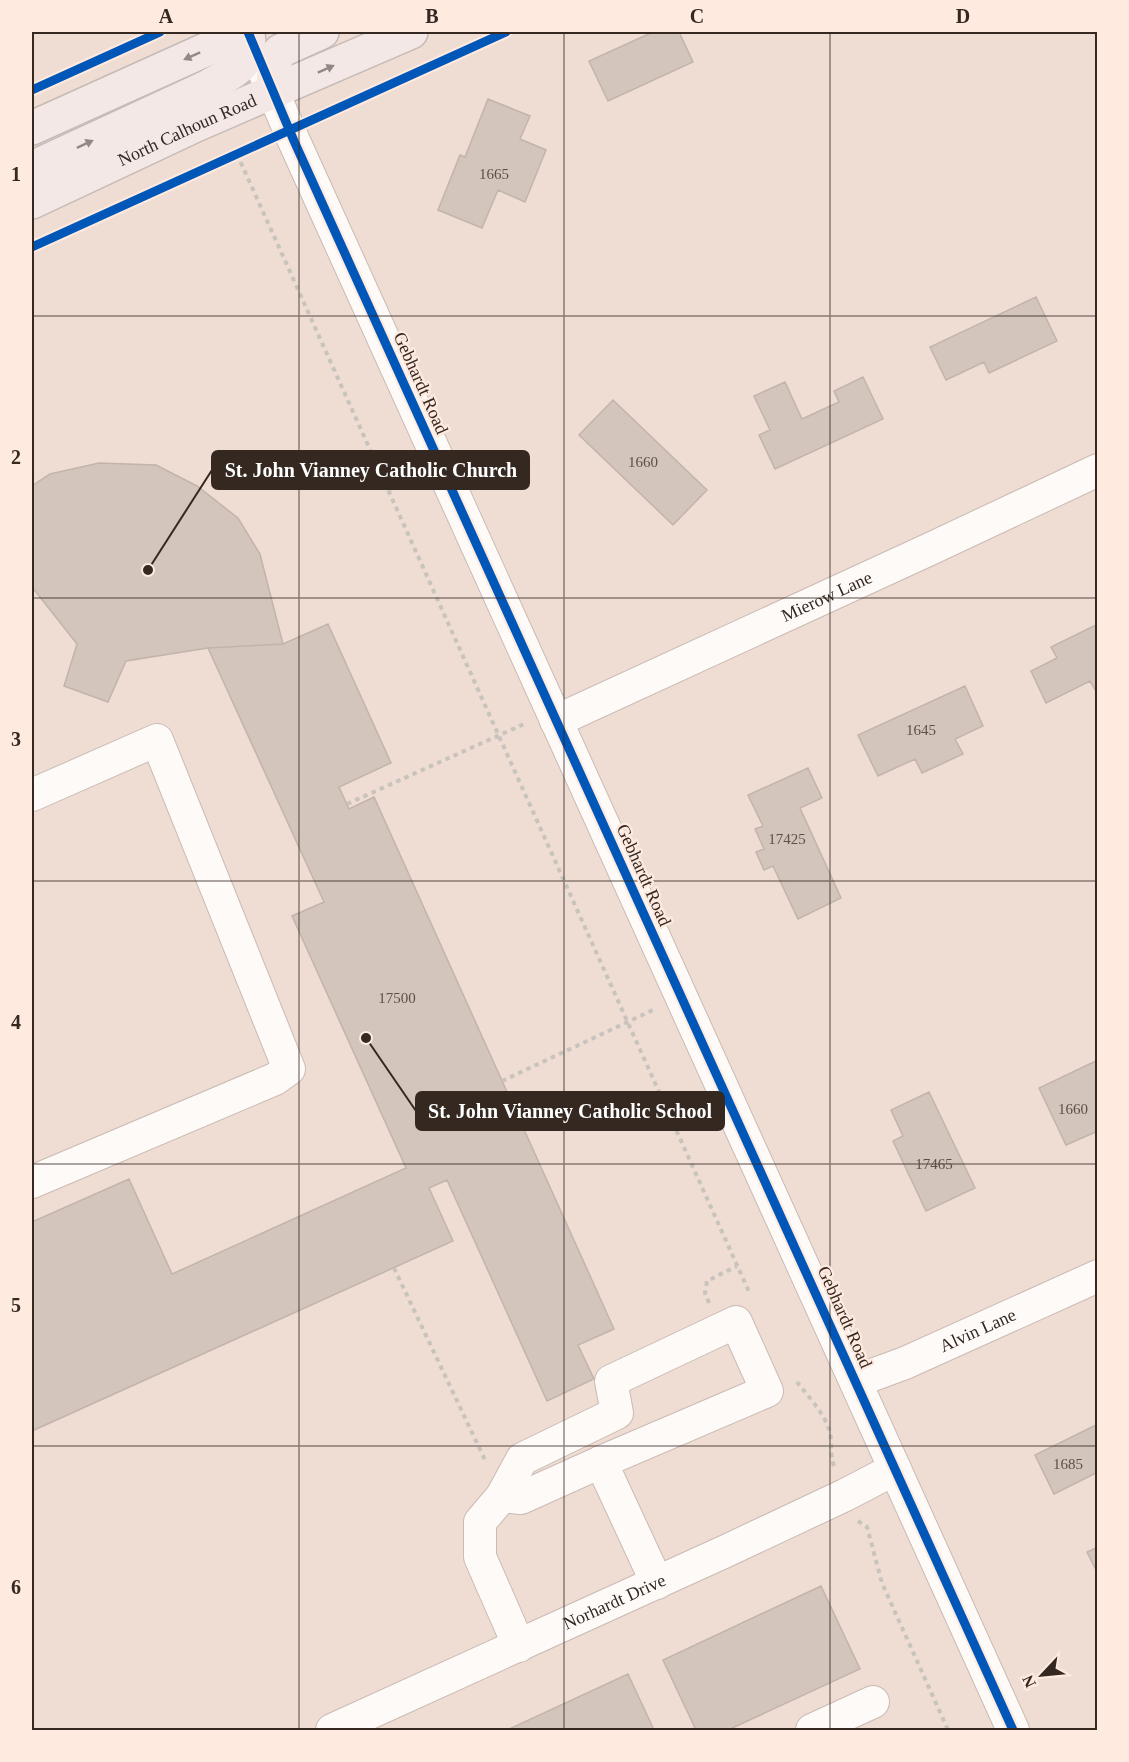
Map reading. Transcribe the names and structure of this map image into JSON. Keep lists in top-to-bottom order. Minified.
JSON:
{"streets":{"main road":["North Calhoun Road"],"street":["Gebhardt Road","Mierow Lane","Alvin Lane","Norhardt Drive"]},"crossings":[["North Calhoun Road","Gebhardt Road"],["Gebhardt Road","Mierow Lane"],["Gebhardt Road","Alvin Lane"],["Gebhardt Road","Norhardt Drive"]],"one_way":["North Calhoun Road"],"places":["St. John Vianney Catholic Church","St. John Vianney Catholic School"],"house_numbers":["1665","1660","1645","17425","17500","1660","17465","1685"],"north":"bottom left","grid":{"columns":["A","B","C","D"],"rows":["1","2","3","4","5","6"]}}
